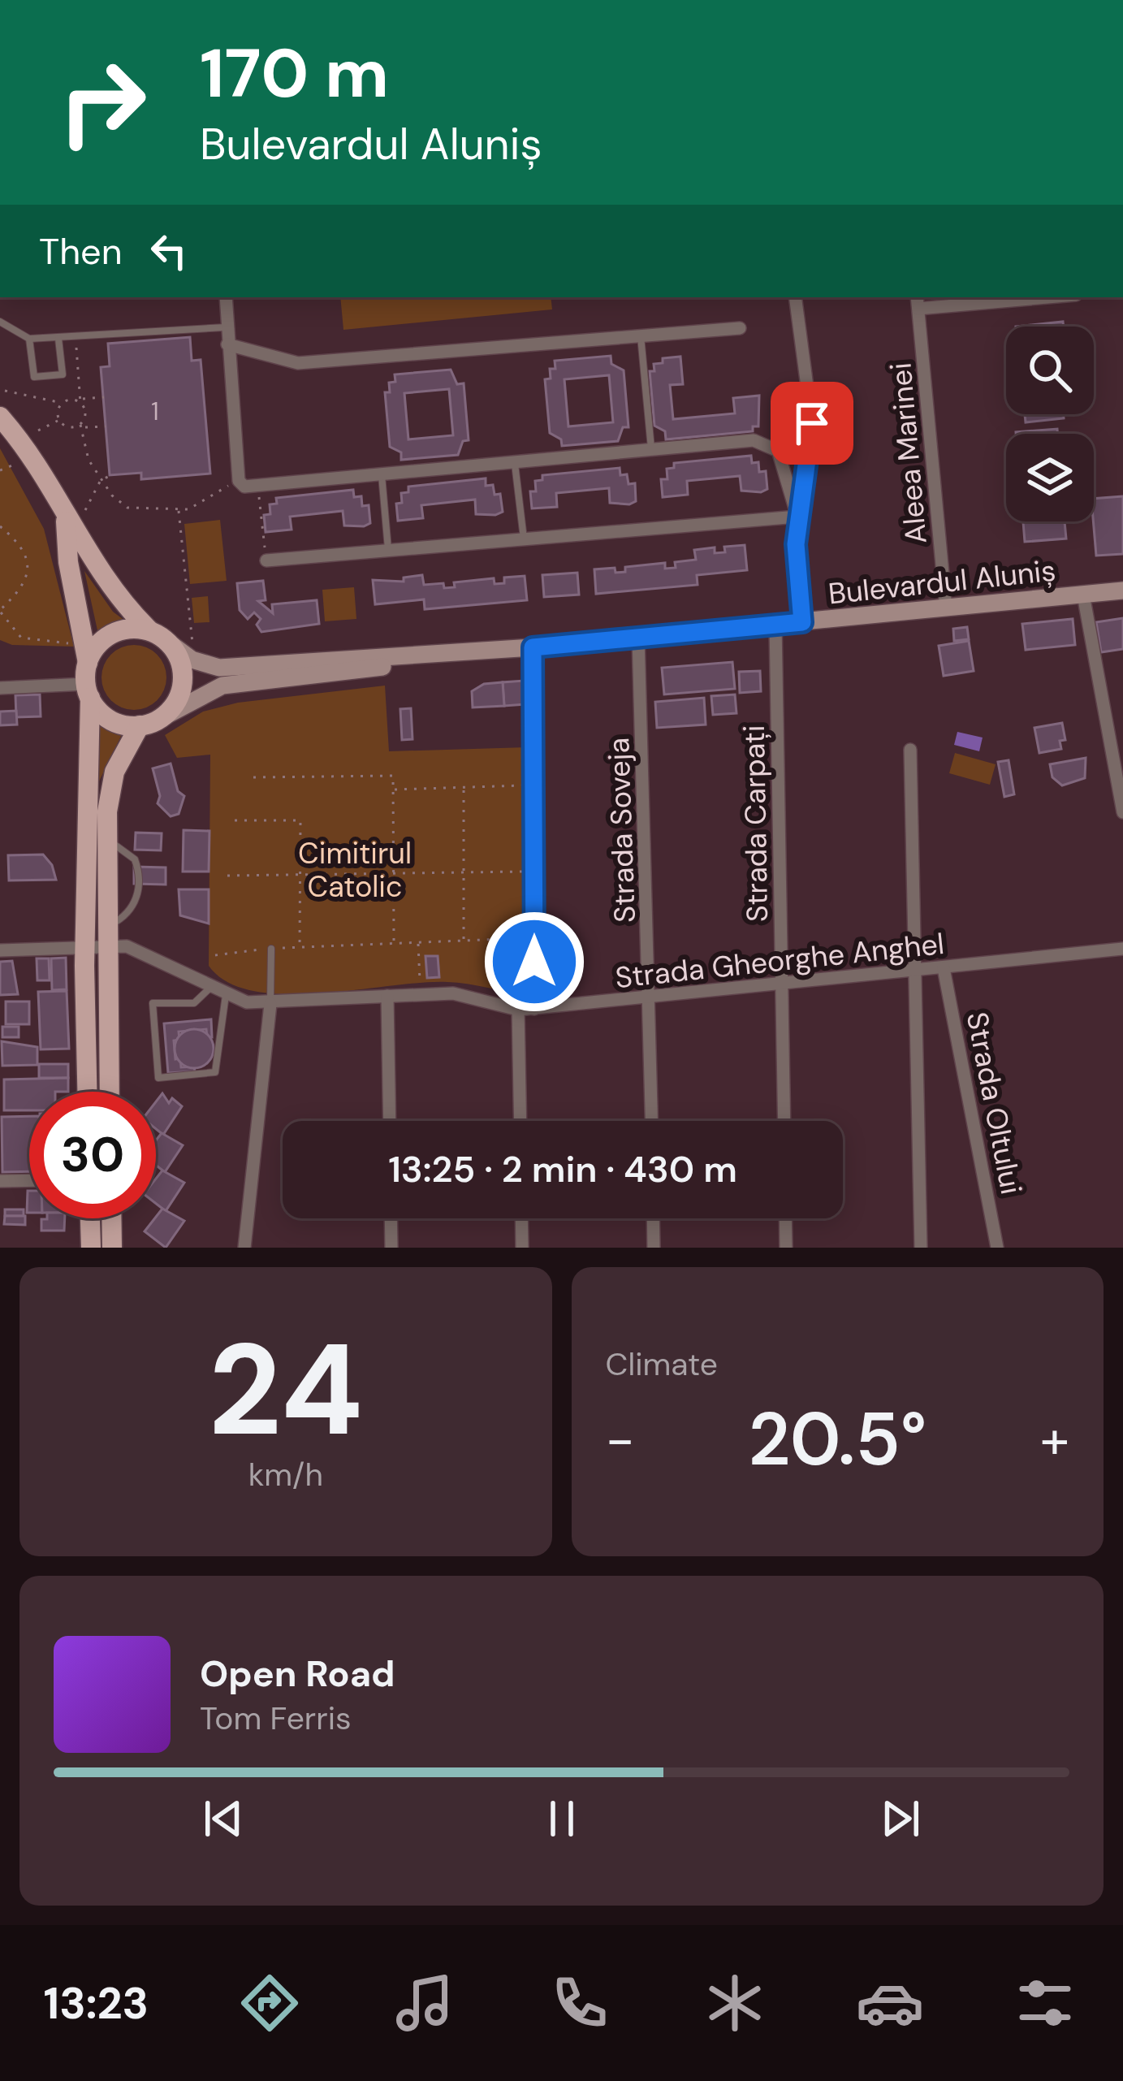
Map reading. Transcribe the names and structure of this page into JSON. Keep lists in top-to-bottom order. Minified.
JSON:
{"streets":{"main road":["Bulevardul Aluniș"],"street":["Aleea Marinei","Strada Carpați","Strada Soveja","Strada Gheorghe Anghel","Strada Oltului"]},"crossings":[["Aleea Marinei","Bulevardul Aluniș"],["Bulevardul Aluniș","Strada Carpați"],["Bulevardul Aluniș","Strada Soveja"],["Strada Carpați","Strada Gheorghe Anghel"],["Strada Soveja","Strada Gheorghe Anghel"],["Strada Gheorghe Anghel","Strada Oltului"]],"parks":["Cimitirul Catolic"],"house_numbers":["1"],"page":{"turn":["170 m","Bulevardul Aluniș"],"then":"Then","limit":"30","trip":"13:25 · 2 min · 430 m","tile":[["24","km/h"],"Climate"],"heat":["−","20.5°","+"],"song":["Open Road","Tom Ferris"],"tabs":"13:23"}}
